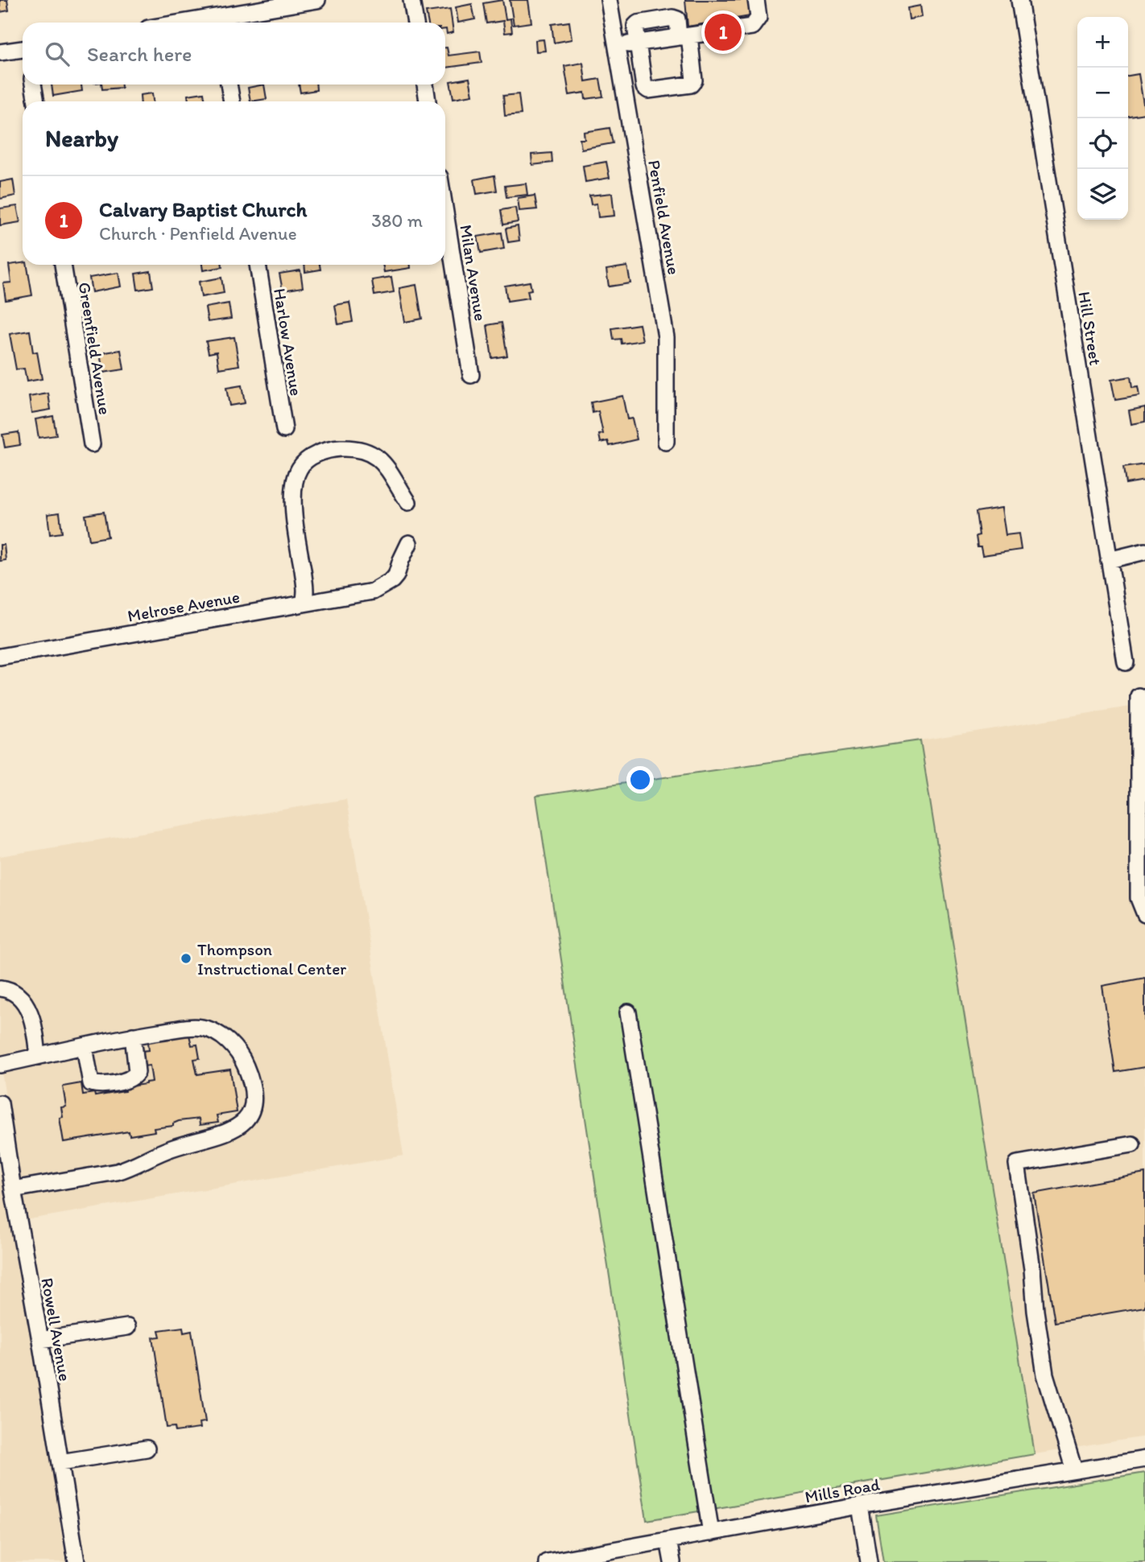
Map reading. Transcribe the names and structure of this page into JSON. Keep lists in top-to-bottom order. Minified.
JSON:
{"streets":{"street":["Penfield Avenue","Milan Avenue","Hill Street","Harlow Avenue","Greenfield Avenue","Melrose Avenue","Rowell Avenue","Mills Road"]},"places":["Thompson Instructional Center"],"page":{"pins":"1","map_buttons":["+","−"],"search":"Search here","heading":"Nearby","list":[{"mark":"1","name":"Calvary Baptist Church","note":"Church · Penfield Avenue","value":"380 m"}]}}
